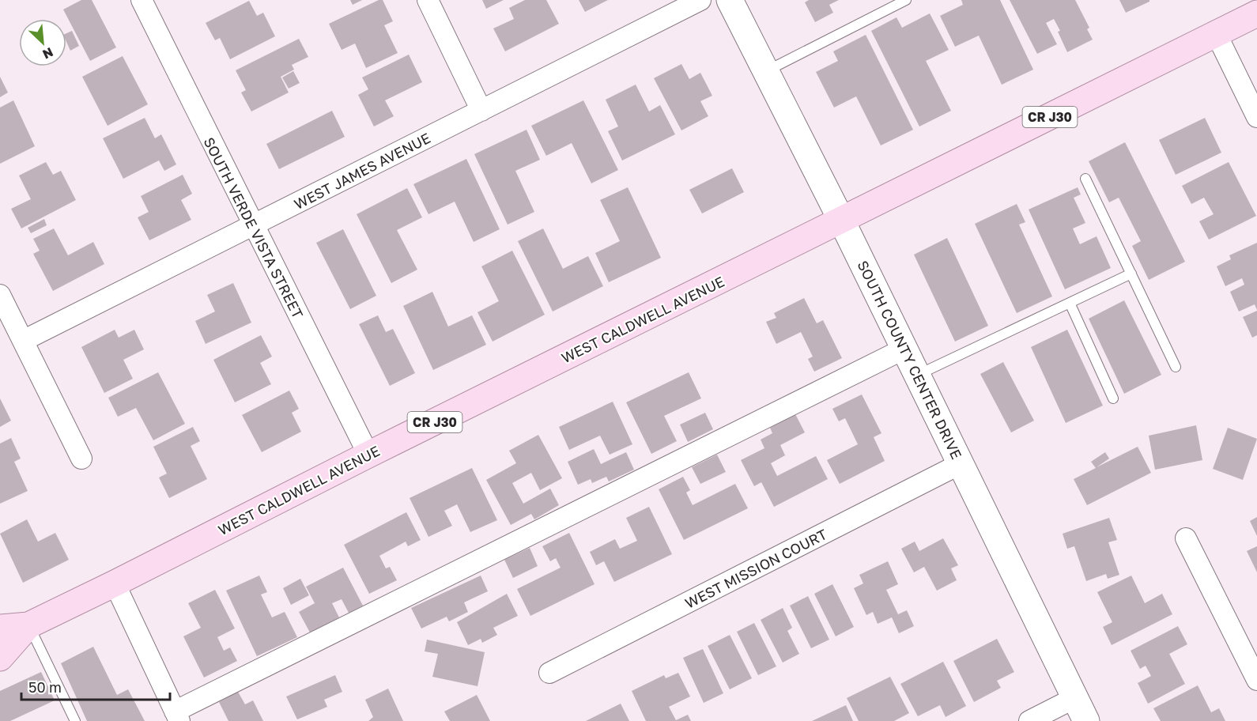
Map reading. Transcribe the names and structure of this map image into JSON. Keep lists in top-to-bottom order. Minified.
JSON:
{"streets":{"main road":["CR J30","WEST CALDWELL AVENUE"],"street":["WEST JAMES AVENUE","SOUTH VERDE VISTA STREET","SOUTH COUNTY CENTER DRIVE","WEST MISSION COURT"]},"crossings":[["WEST JAMES AVENUE","SOUTH VERDE VISTA STREET"],["SOUTH VERDE VISTA STREET","WEST CALDWELL AVENUE"],["WEST CALDWELL AVENUE","SOUTH COUNTY CENTER DRIVE"],["SOUTH COUNTY CENTER DRIVE","WEST MISSION COURT"]],"scale_bar":"50 m","north":"bottom right"}
